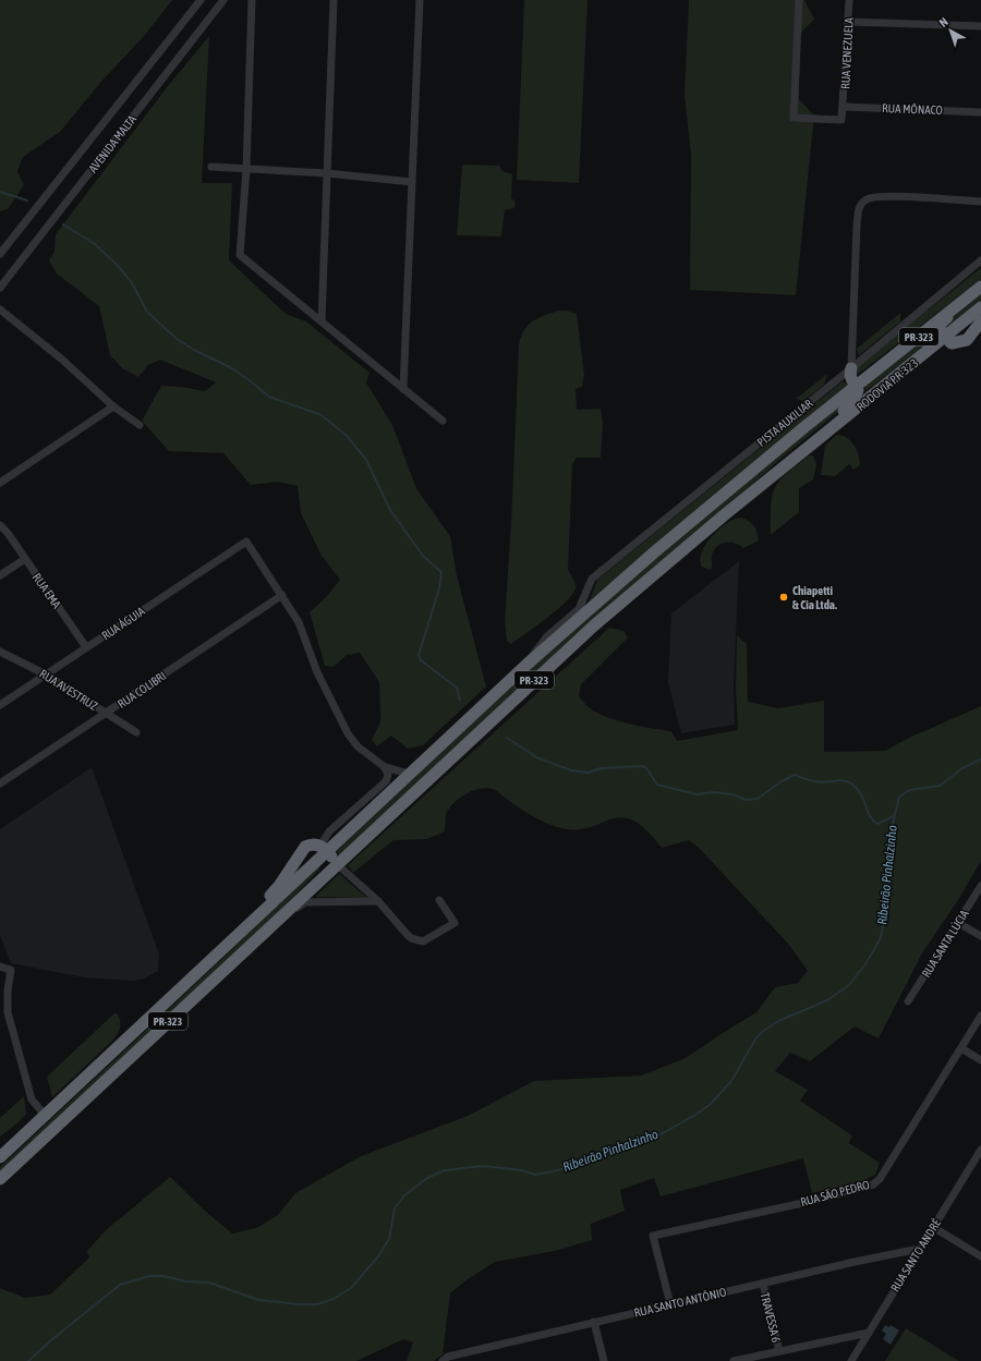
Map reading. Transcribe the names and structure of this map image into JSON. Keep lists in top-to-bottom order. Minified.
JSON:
{"streets":{"highway":["PR-323","RODOVIA PR-323"],"street":["RUA VENEZUELA","RUA MÔNACO","AVENIDA MALTA","PISTA AUXILIAR","RUA EMA","RUA ÁGUIA","RUA AVESTRUZ","RUA COLIBRI","RUA SANTA LÚCIA","RUA SÃO PEDRO","RUA SANTO ANDRÉ","RUA SANTO ANTÔNIO","TRAVESSA 6"]},"crossings":[["RUA VENEZUELA","RUA MÔNACO"],["PR-323","RODOVIA PR-323"],["PR-323","PISTA AUXILIAR"],["RODOVIA PR-323","PISTA AUXILIAR"],["RUA EMA","RUA ÁGUIA"],["RUA ÁGUIA","RUA AVESTRUZ"],["RUA ÁGUIA","RUA COLIBRI"],["RUA AVESTRUZ","RUA COLIBRI"],["RUA SÃO PEDRO","RUA SANTO ANTÔNIO"],["RUA SANTO ANDRÉ","RUA SANTO ANTÔNIO"],["RUA SANTO ANTÔNIO","TRAVESSA 6"]],"water":["Ribeirão Pinhalzinho"],"places":["Chiapetti & Cia Ltda."],"north":"top left"}
